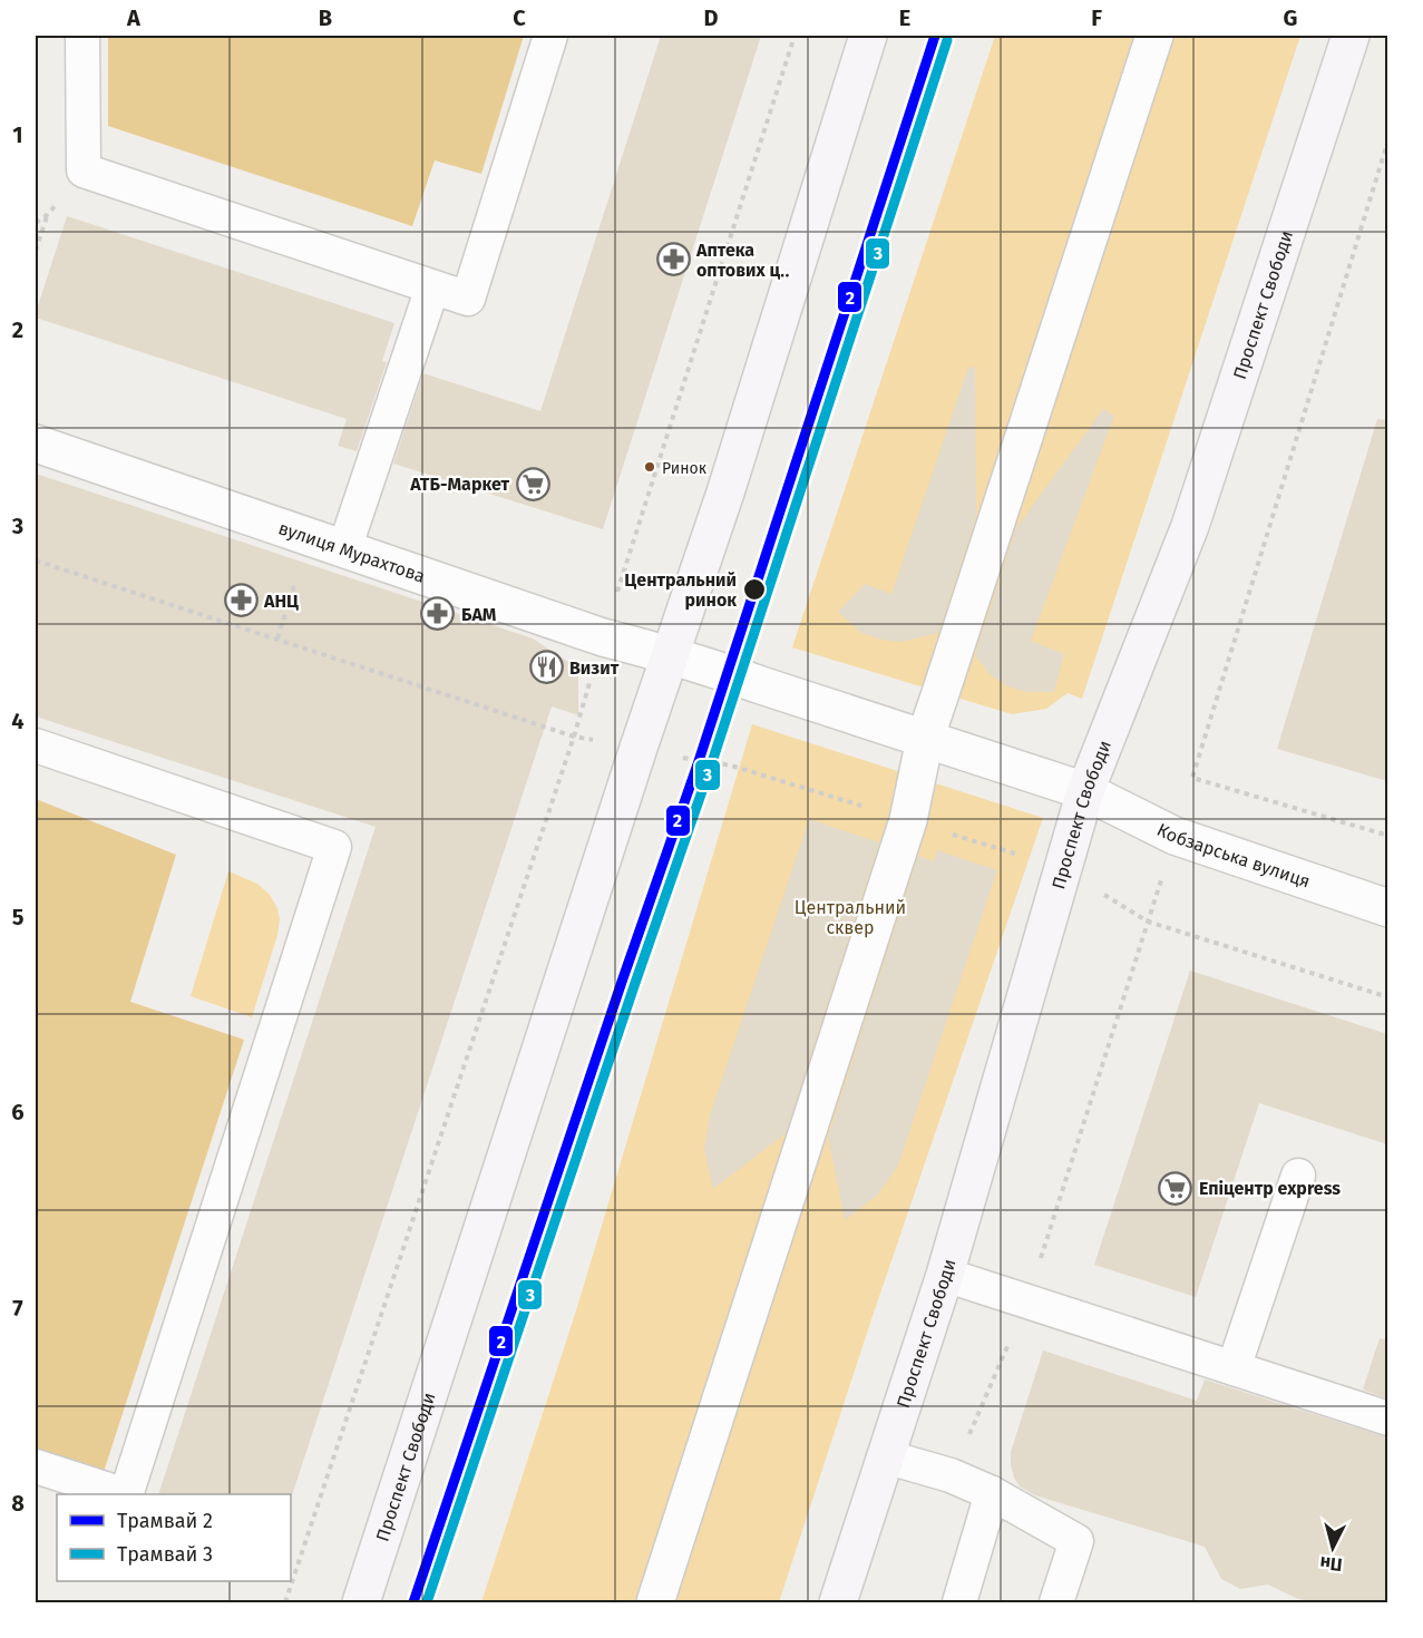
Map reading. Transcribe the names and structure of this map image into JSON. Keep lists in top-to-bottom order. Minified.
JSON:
{"streets":{"main road":["Проспект Свободи"],"street":["вулиця Мурахтова","Кобзарська вулиця"]},"crossings":[["Проспект Свободи","вулиця Мурахтова"],["Проспект Свободи","Кобзарська вулиця"],["вулиця Мурахтова","Кобзарська вулиця"]],"parks":["Центральний сквер"],"places":{"pharmacy":["Аптека оптових ц‥","АНЦ","БАМ"],"other":["Ринок","Центральний ринок"],"supermarket":["АТБ-Маркет","Епіцентр express"],"restaurant":["Визит"]},"lines":["tram line 2","tram line 3"],"legend":["Трамвай 2","Трамвай 3"],"north":"bottom","grid":{"columns":["A","B","C","D","E","F","G"],"rows":["1","2","3","4","5","6","7","8"]}}
